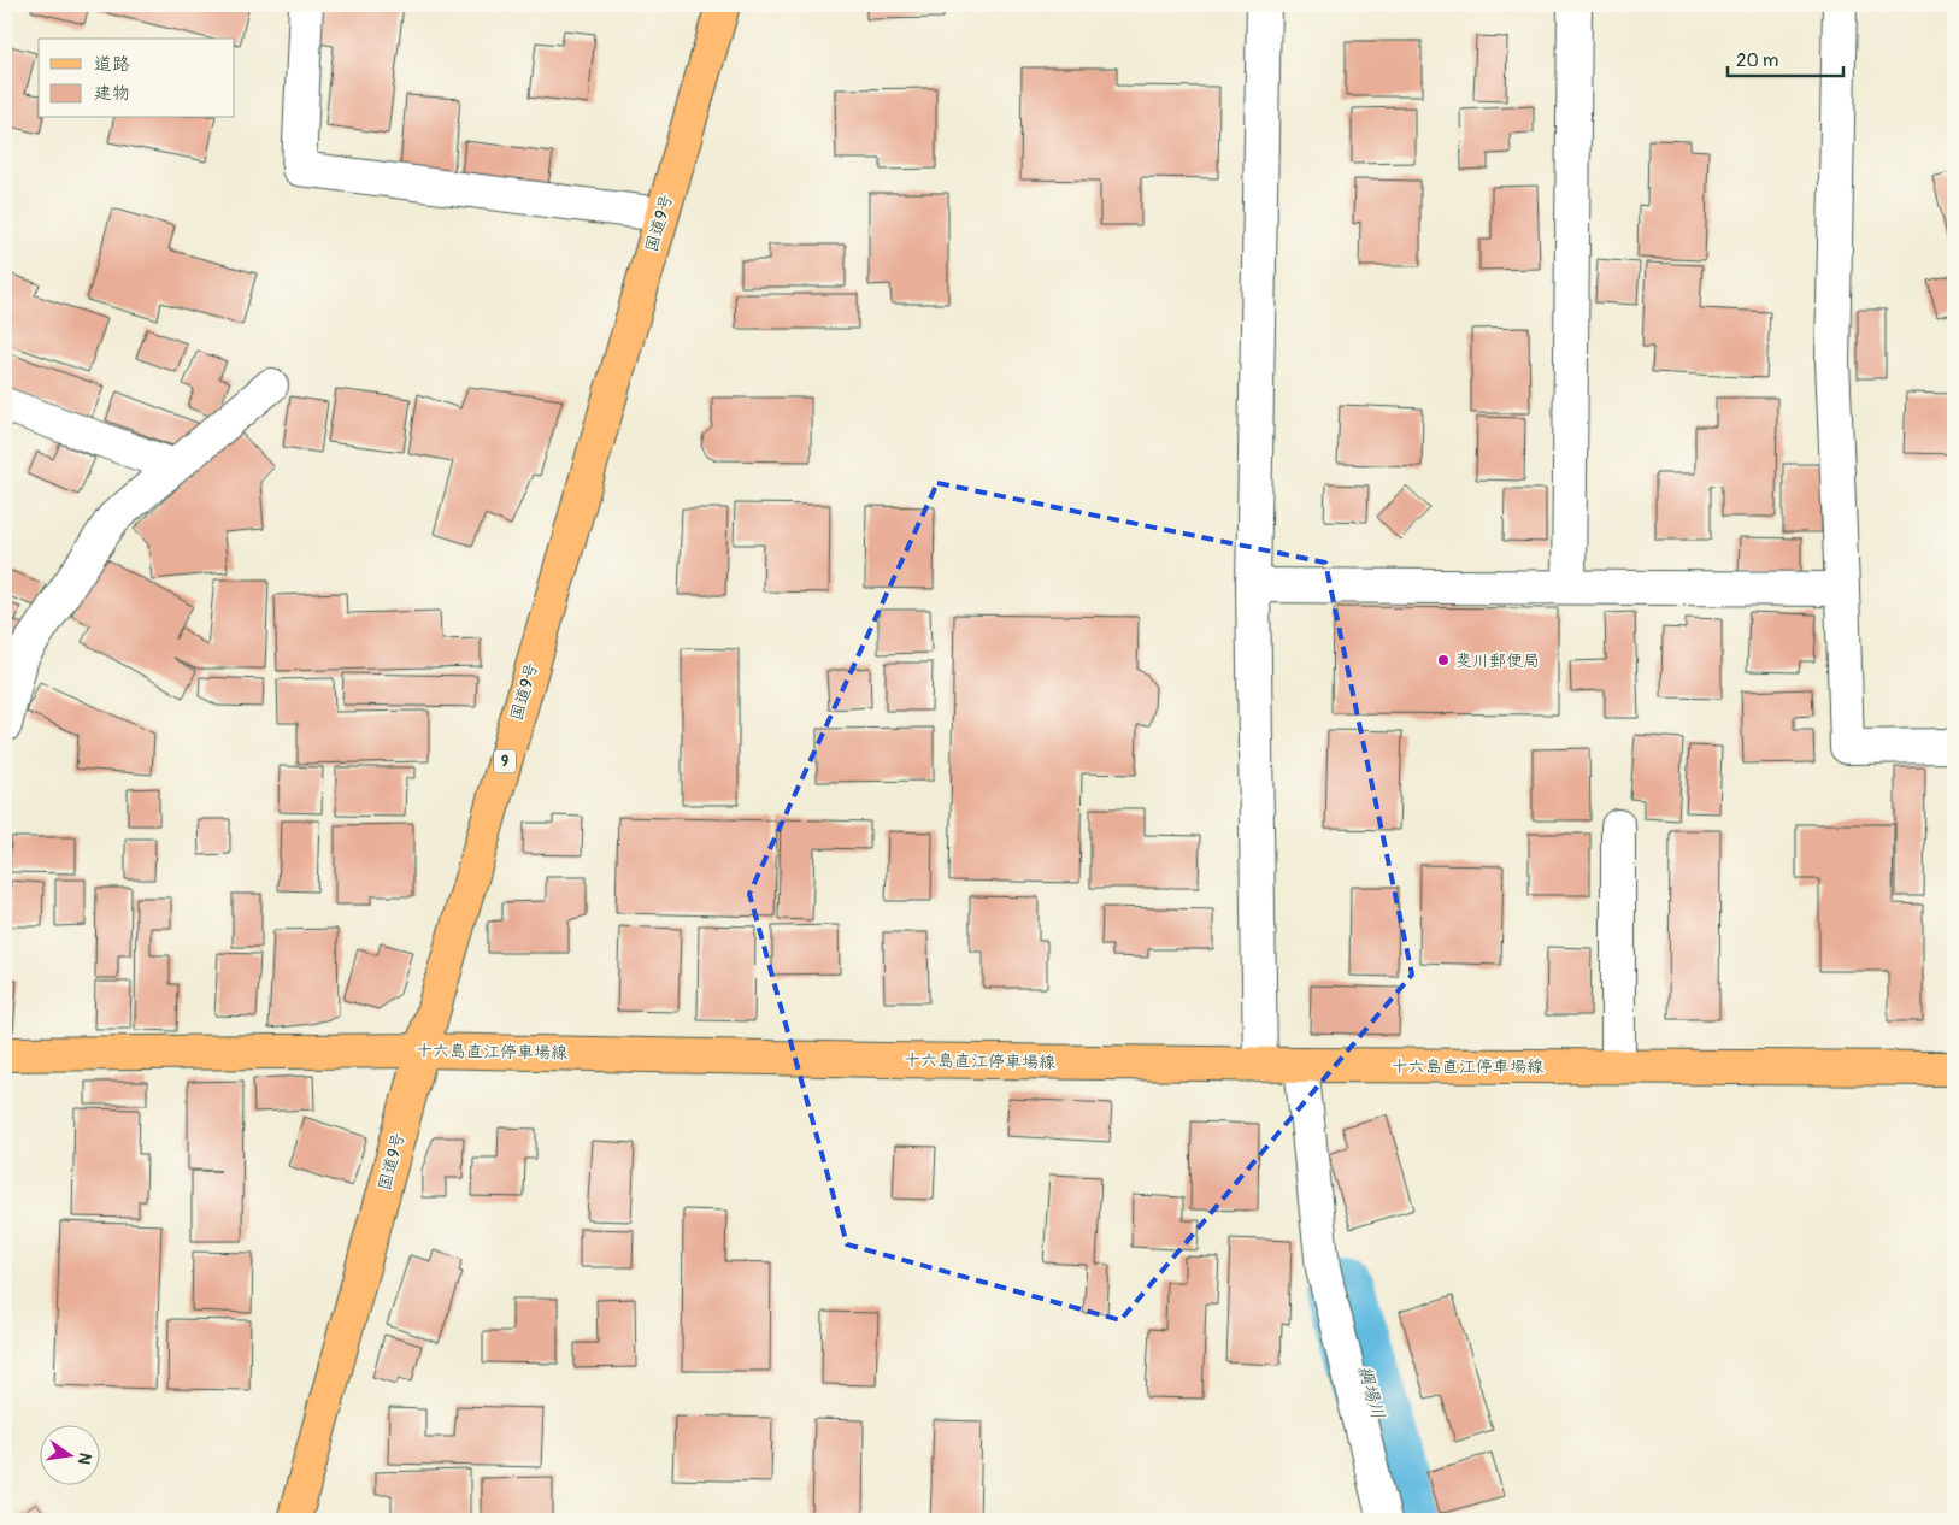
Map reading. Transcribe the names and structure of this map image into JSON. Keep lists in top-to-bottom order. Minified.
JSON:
{"streets":{"main road":["国道9号","9","十六島直江停車場線"]},"crossings":[["国道9号","十六島直江停車場線"]],"water":["綱場川"],"places":["斐川郵便局"],"legend":["道路","建物"],"scale_bar":"20 m","north":"right"}
